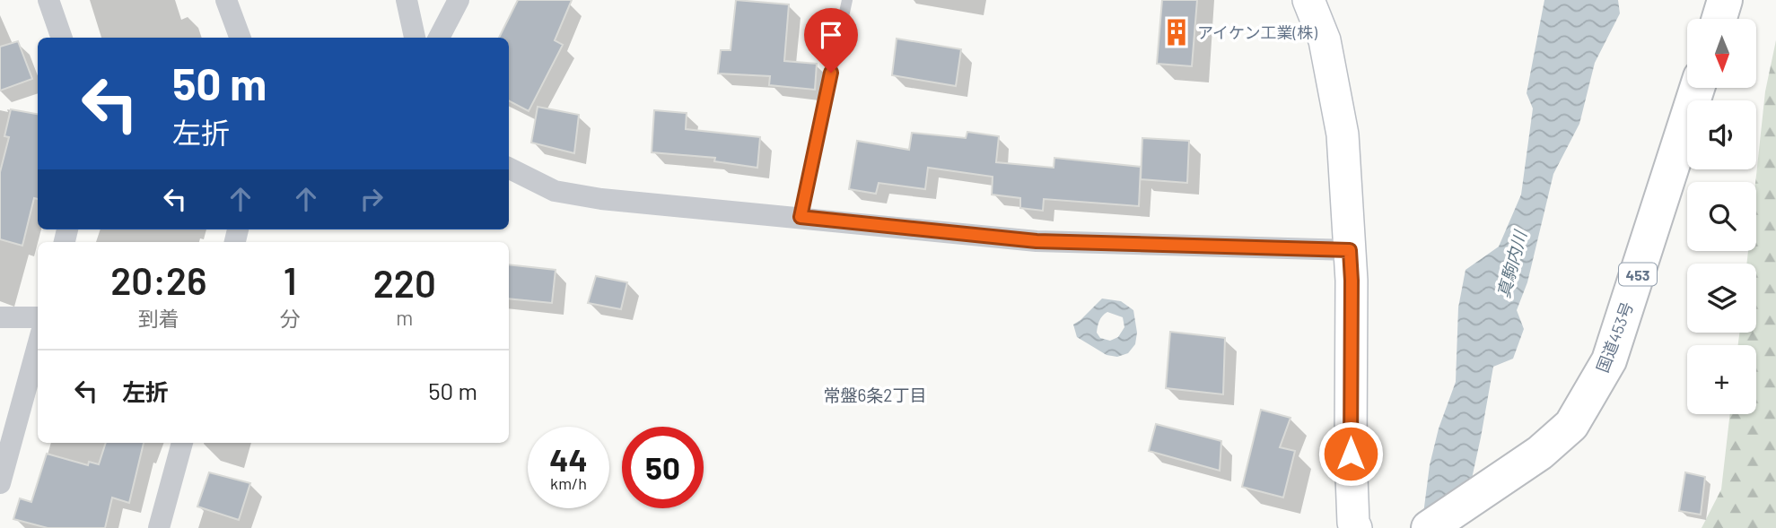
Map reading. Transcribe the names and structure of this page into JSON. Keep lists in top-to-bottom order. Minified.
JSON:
{"streets":{"highway":["453","国道453号"]},"districts":["常盤6条2丁目"],"water":["真駒内川"],"places":{"building":["アイケン工業(株)"]},"north":"bottom","page":{"map_buttons":"+","turn":["50 m","左折"],"eta":["20:26","到着","1","分","220","m"],"list":[{"name":"左折","value":"50 m"}],"speed":"44 km/h","limit":"50"}}
